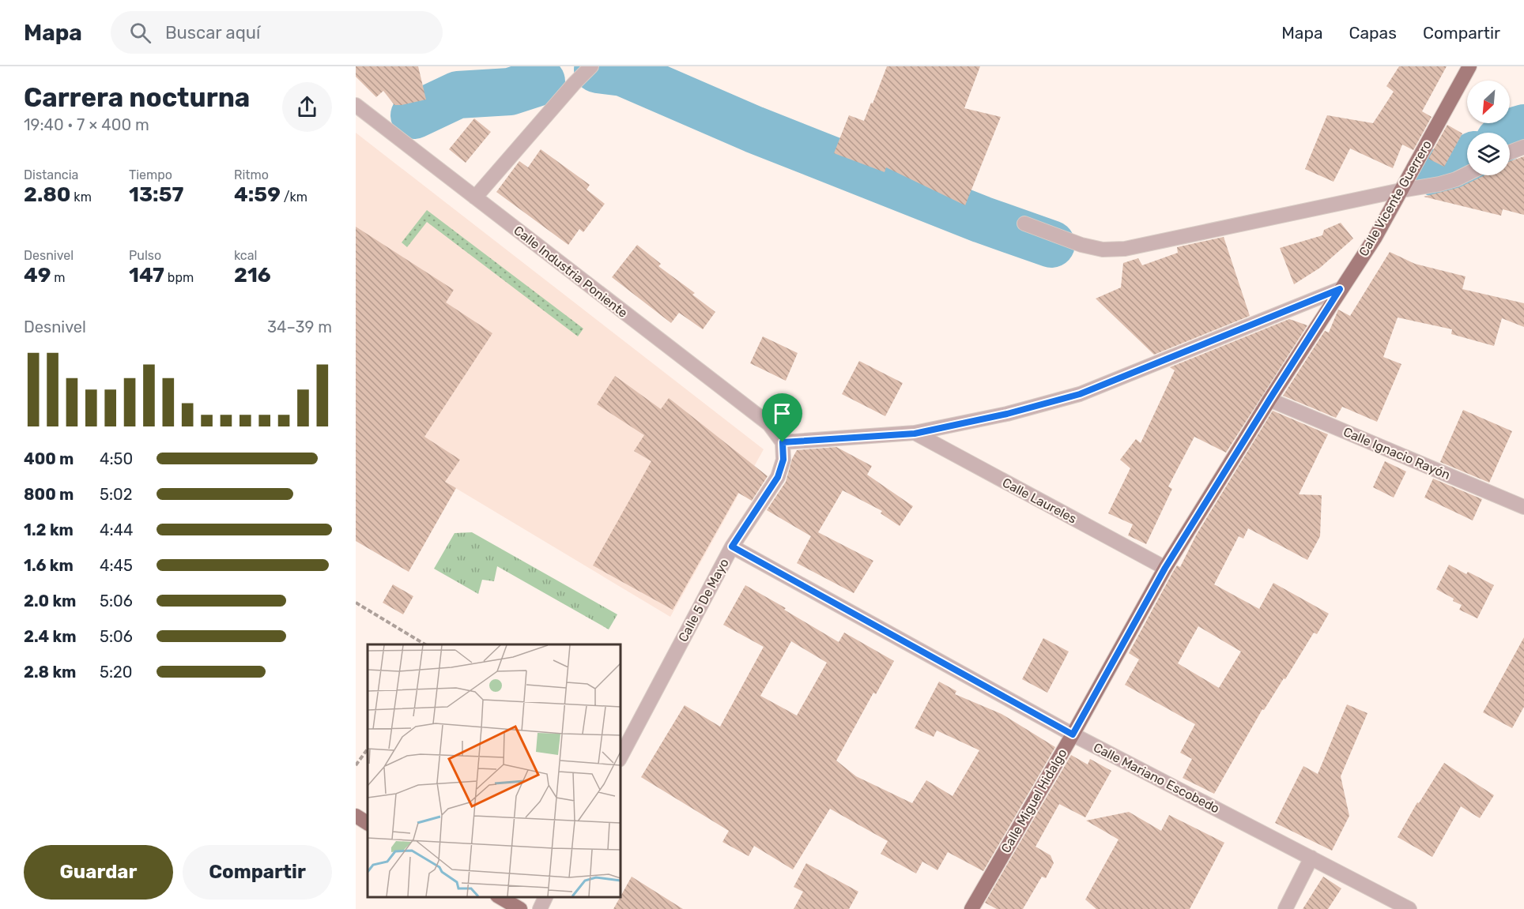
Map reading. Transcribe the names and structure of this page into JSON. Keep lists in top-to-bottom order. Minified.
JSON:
{"streets":{"main road":["Calle Vicente Guerrero","Calle Miguel Hidalgo"],"street":["Calle Industria Poniente","Calle Ignacio Rayón","Calle Laureles","Calle 5 De Mayo","Calle Mariano Escobedo"]},"crossings":[["Calle Vicente Guerrero","Calle Ignacio Rayón"],["Calle Vicente Guerrero","Calle Miguel Hidalgo"],["Calle Industria Poniente","Calle 5 De Mayo"],["Calle Ignacio Rayón","Calle Miguel Hidalgo"],["Calle Laureles","Calle Miguel Hidalgo"],["Calle 5 De Mayo","Calle Mariano Escobedo"],["Calle Mariano Escobedo","Calle Miguel Hidalgo"]],"north":"bottom left","page":{"header":"Mapa","search":"Buscar aquí","nav":["Mapa","Capas","Compartir"],"heading":["Carrera nocturna","19:40 · 7 × 400 m"],"stats":[["Distancia","2.80 km"],["Tiempo","13:57"],["Ritmo","4:59 /km"],["Desnivel","49 m"],["Pulso","147 bpm"],["kcal","216"]],"chart":["Desnivel","34–39 m"],"list":[{"name":"400 m","note":"4:50"},{"name":"800 m","note":"5:02"},{"name":"1.2 km","note":"4:44"},{"name":"1.6 km","note":"4:45"},{"name":"2.0 km","note":"5:06"},{"name":"2.4 km","note":"5:06"},{"name":"2.8 km","note":"5:20"}],"buttons":["Guardar","Compartir"]}}
